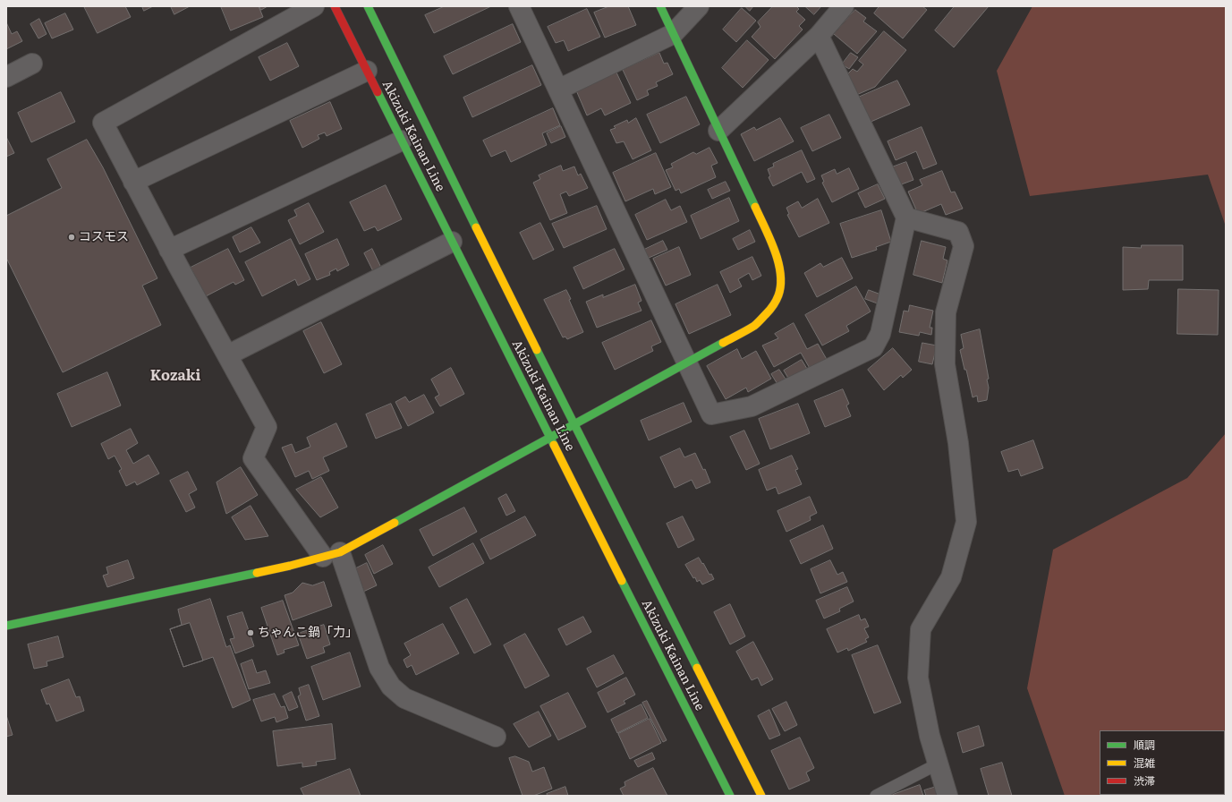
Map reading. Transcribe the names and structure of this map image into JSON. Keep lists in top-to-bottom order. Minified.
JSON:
{"streets":{"main road":["Akizuki Kainan Line"]},"districts":["Kozaki"],"places":["コスモス","ちゃんこ鍋「力」"],"legend":["順調","混雑","渋滞"]}
